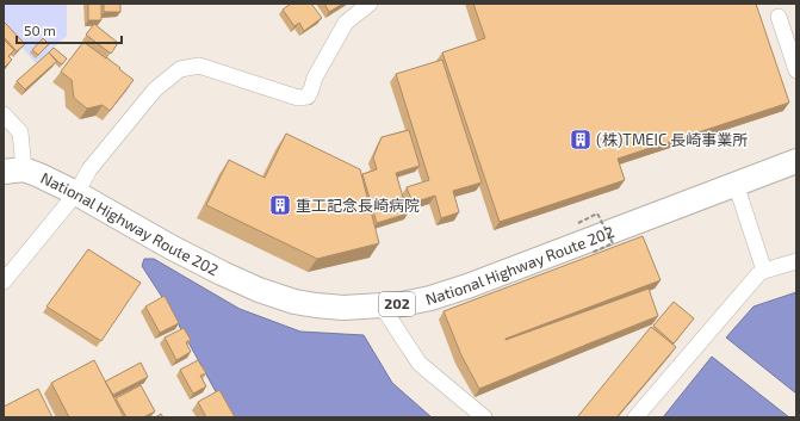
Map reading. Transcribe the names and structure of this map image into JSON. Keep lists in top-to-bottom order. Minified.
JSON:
{"streets":{"highway":["National Highway Route 202","202"]},"places":{"building":["(株)TMEIC 長崎事業所","重工記念長崎病院"]},"scale_bar":"50 m"}
